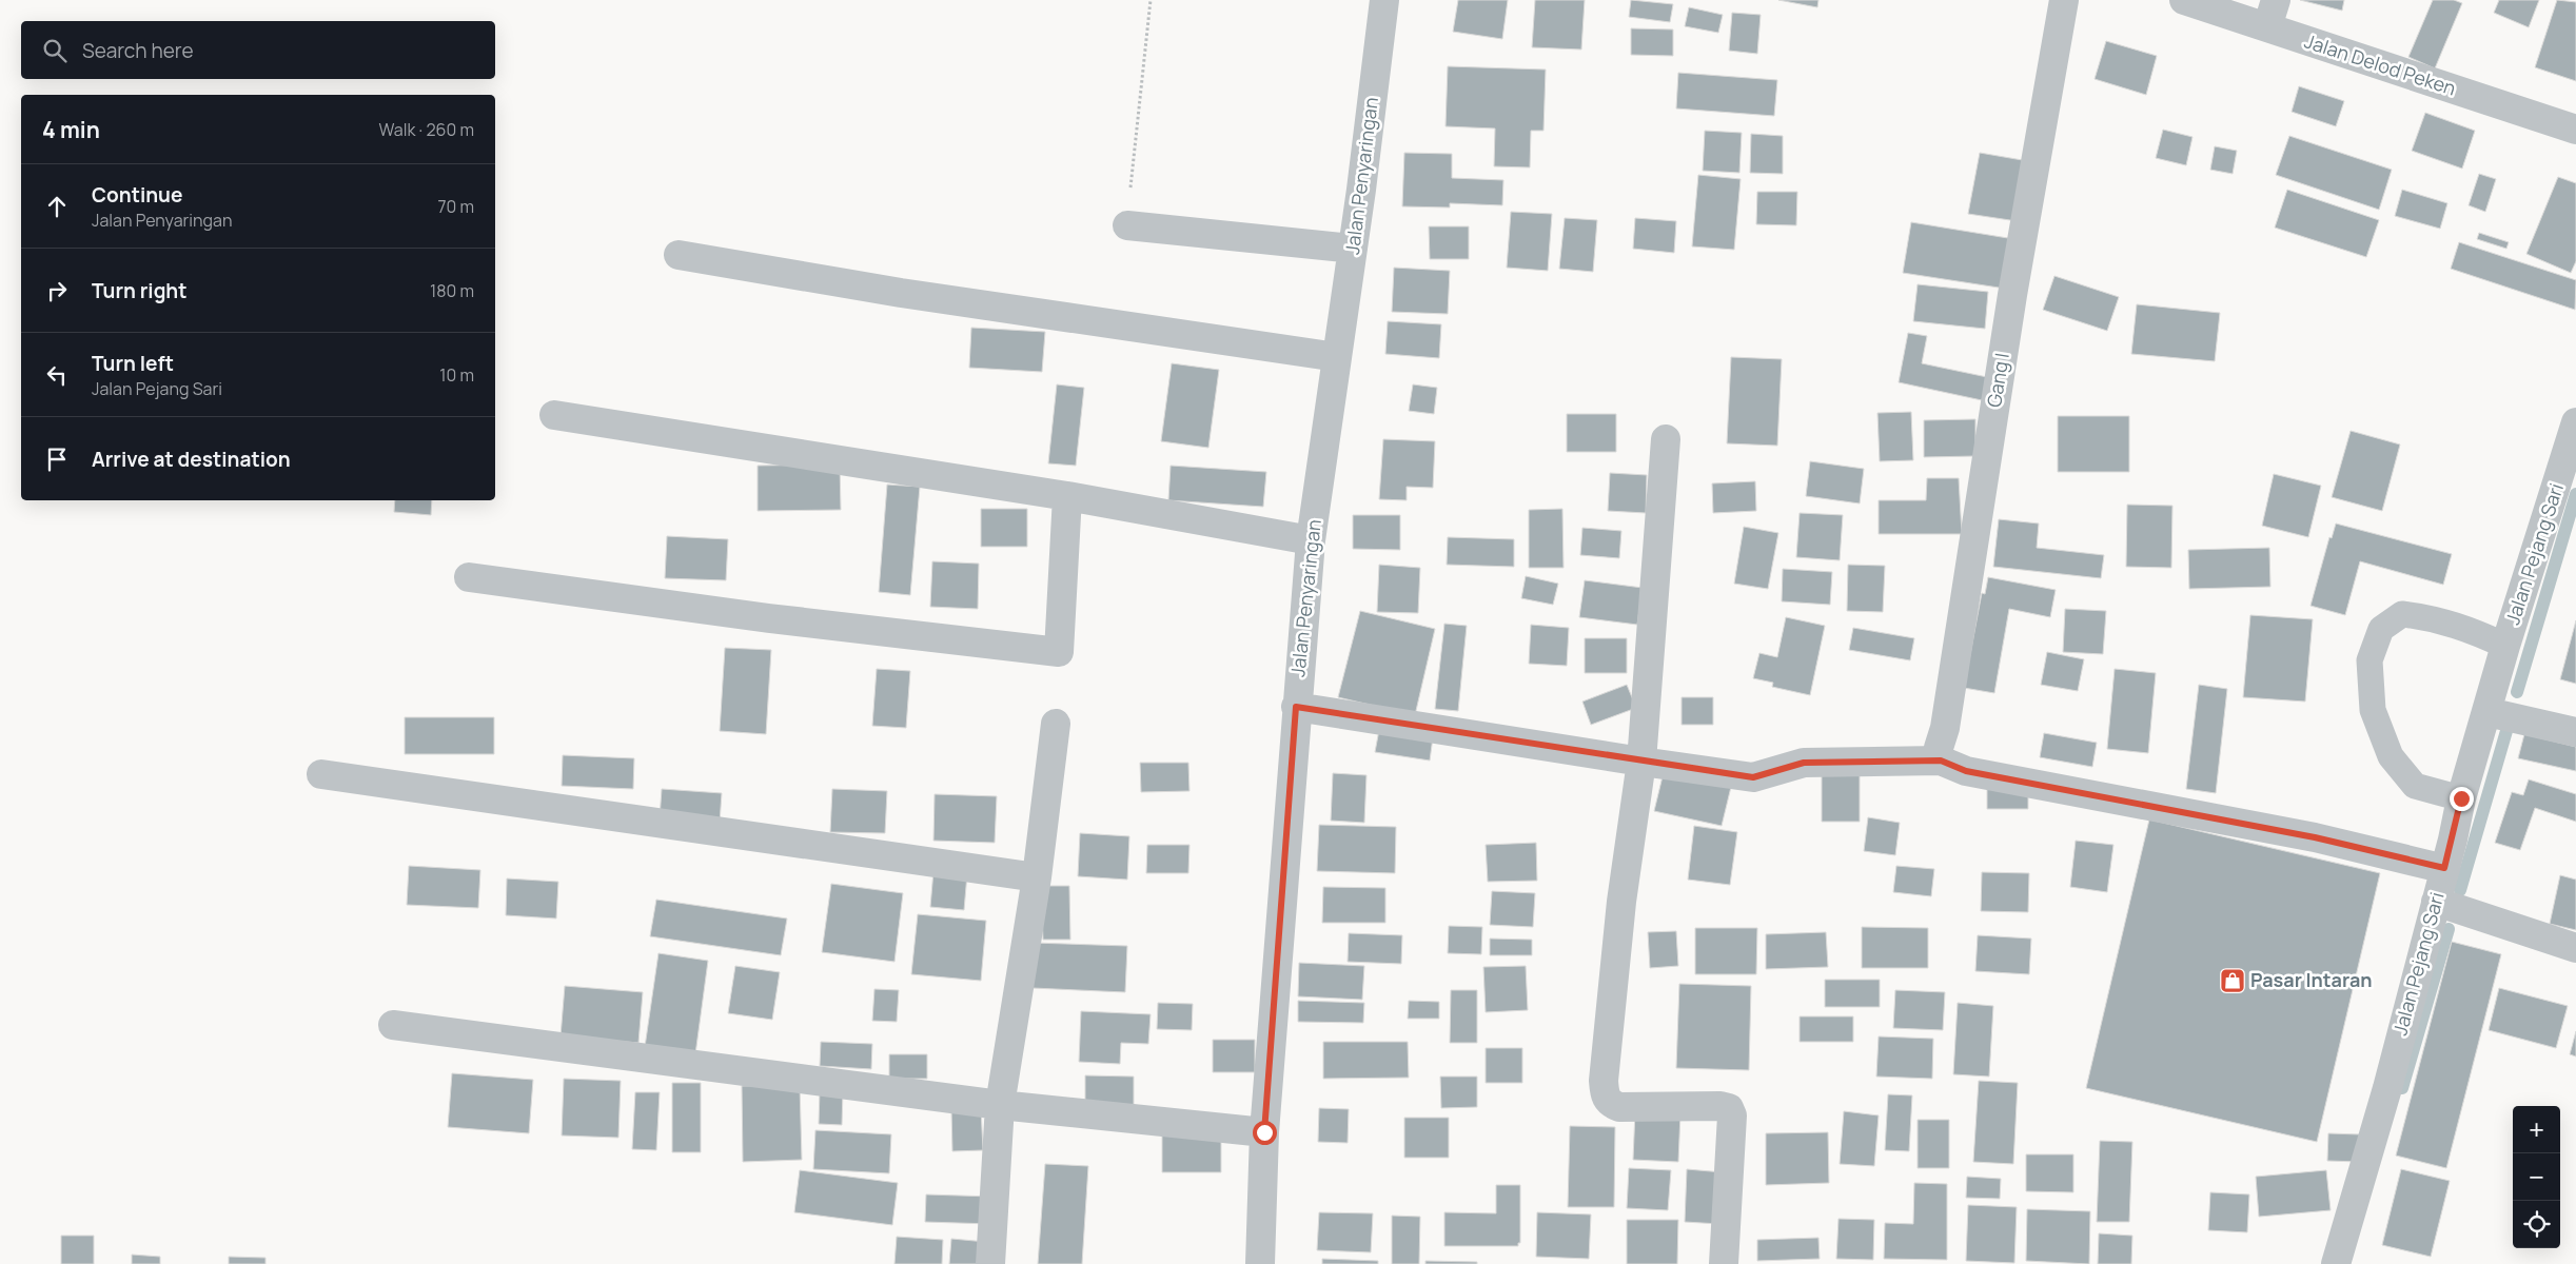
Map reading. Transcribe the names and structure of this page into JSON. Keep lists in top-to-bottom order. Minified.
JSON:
{"streets":{"street":["Jalan Delod Peken","Jalan Penyaringan","Gang I","Jalan Pejang Sari"]},"places":{"shop":["Pasar Intaran"]},"page":{"search":"Search here","heading":["4 min","Walk · 260 m"],"list":[["Continue","Jalan Penyaringan","70 m"],["Turn right","180 m"],["Turn left","Jalan Pejang Sari","10 m"],"Arrive at destination"],"map_buttons":["+","−"]}}
